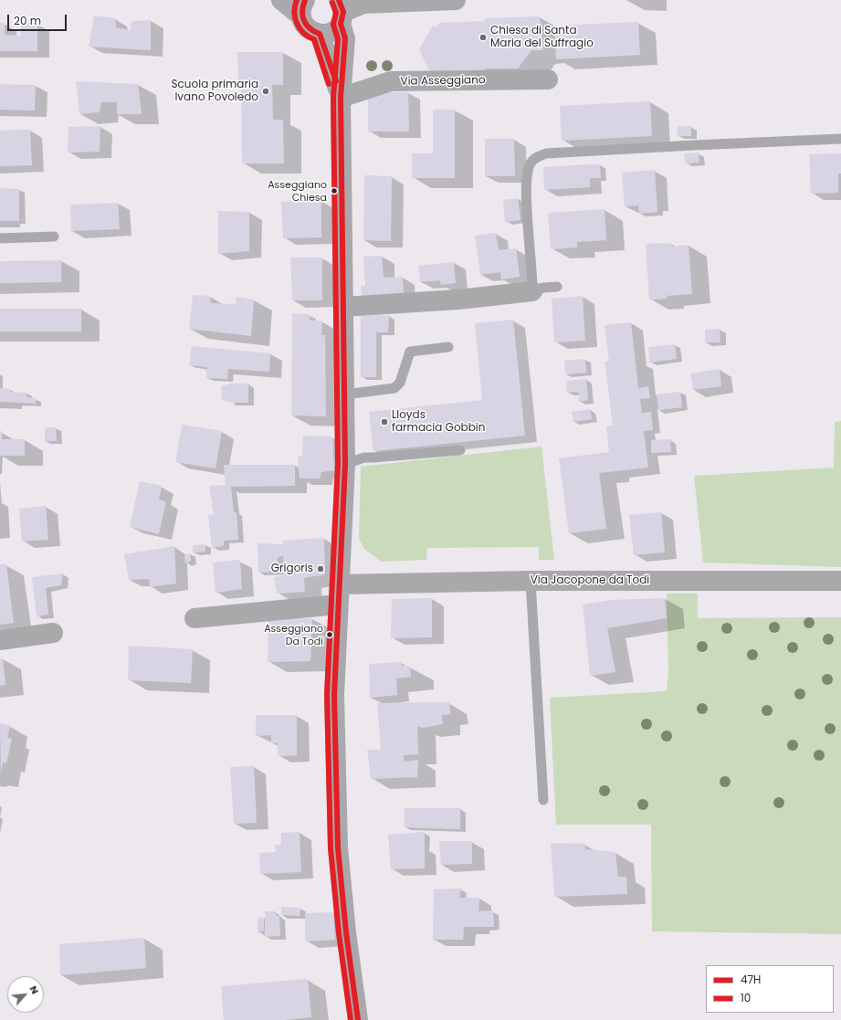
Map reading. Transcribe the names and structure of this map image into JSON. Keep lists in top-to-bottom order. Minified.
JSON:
{"streets":{"street":["Via Asseggiano","Via Jacopone da Todi"]},"places":["Chiesa di Santa Maria del Suffragio","Scuola primaria Ivano Povoledo","Asseggiano Chiesa","Lloyds farmacia Gobbin","Grigoris","Asseggiano Da Todi"],"lines":["transit line 47H","transit line 10"],"legend":["47H","10"],"scale_bar":"20 m","north":"top right"}
